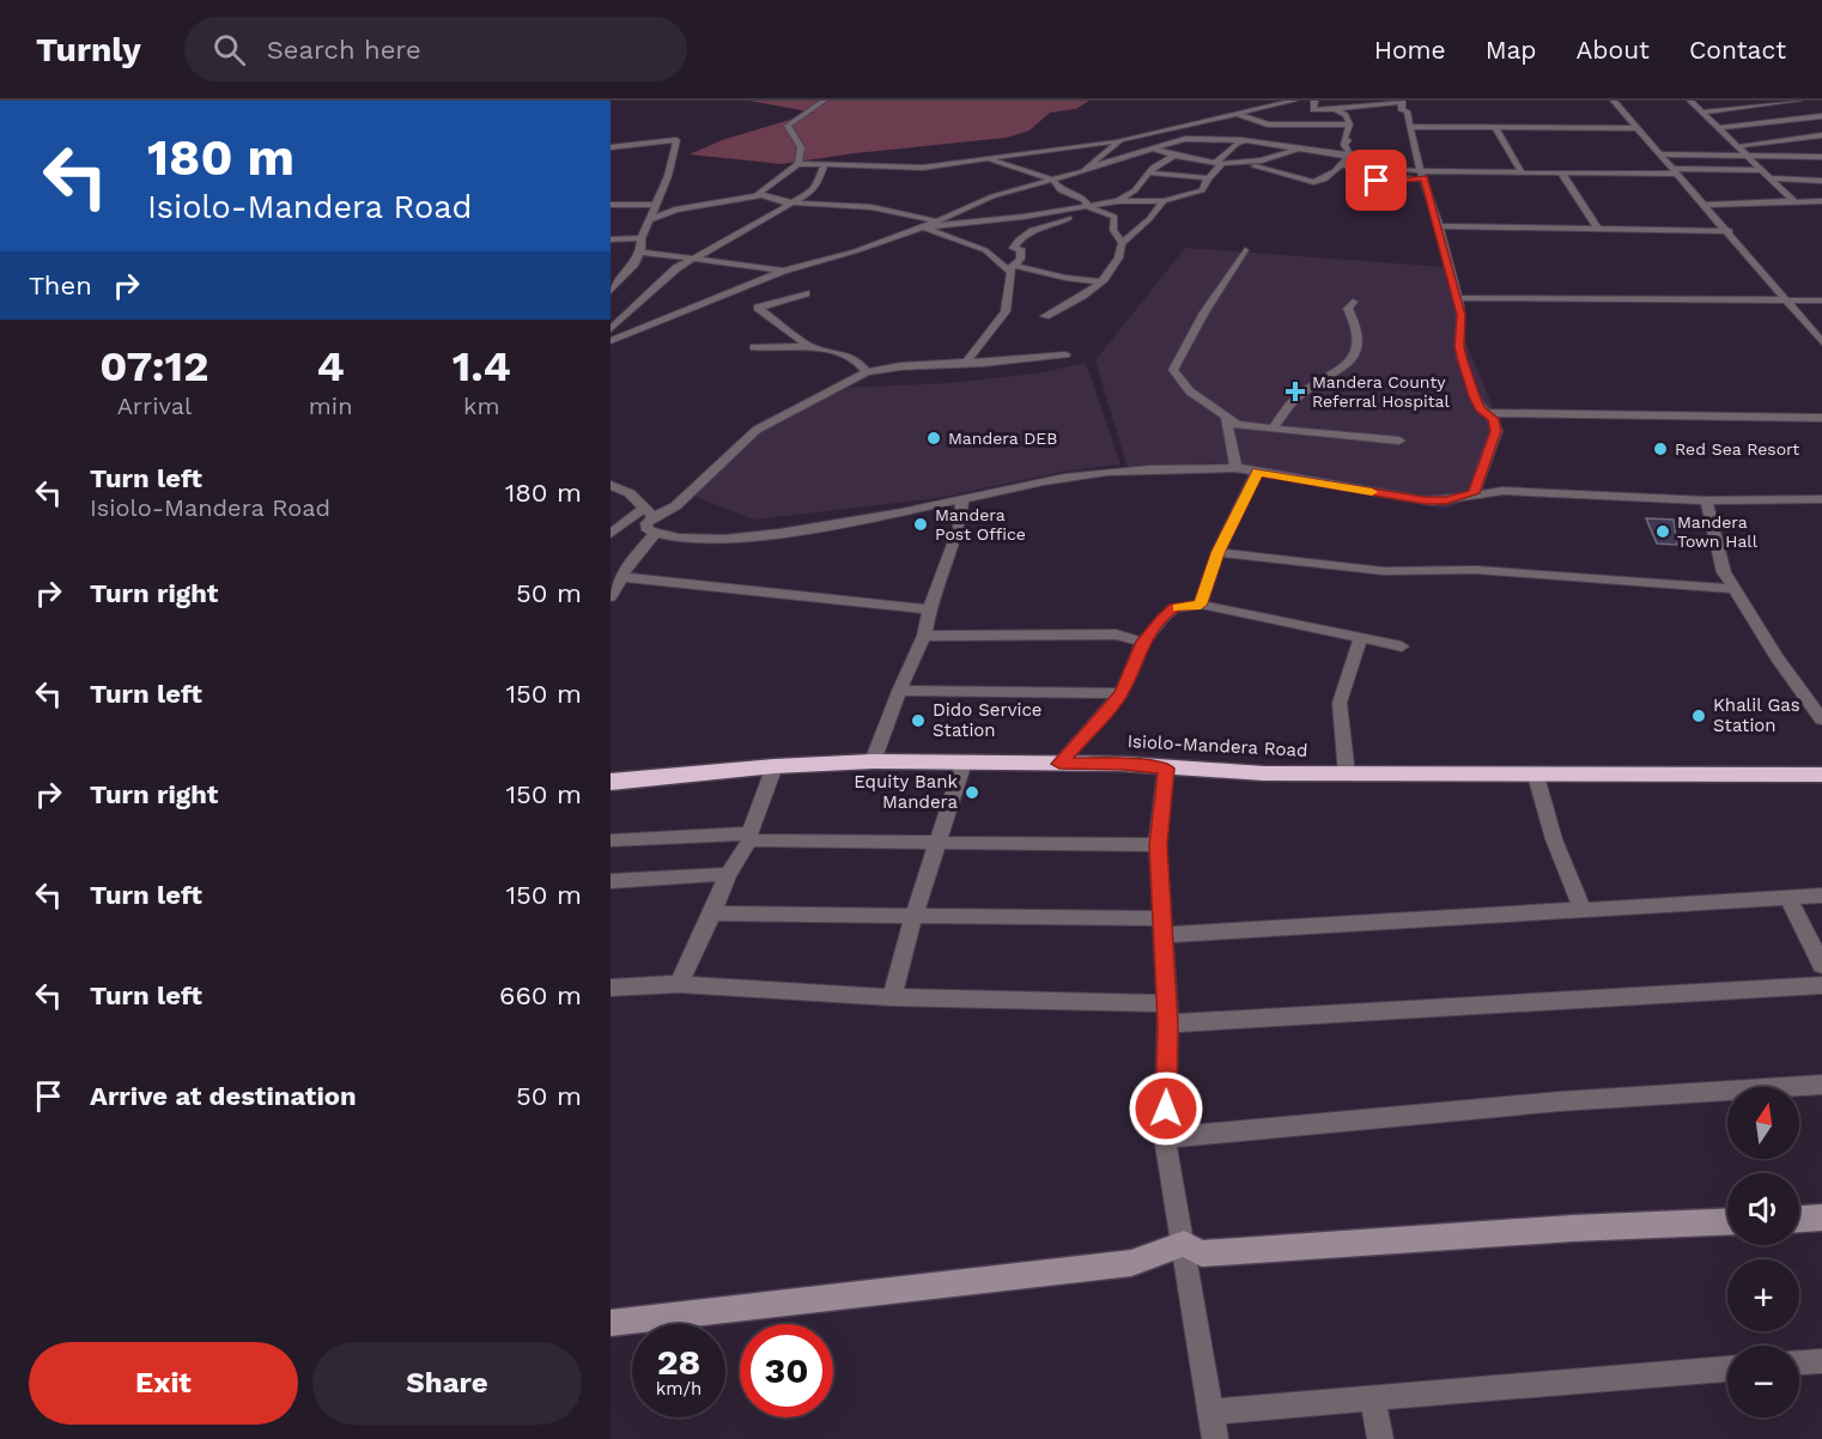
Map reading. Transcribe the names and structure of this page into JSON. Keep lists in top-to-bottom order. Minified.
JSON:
{"streets":{"highway":["Isiolo-Mandera Road"]},"places":{"health":["Mandera County Referral Hospital"],"other":["Mandera DEB","Red Sea Resort","Mandera Post Office","Mandera Town Hall","Khalil Gas Station","Dido Service Station","Equity Bank Mandera"]},"north":"top","page":{"header":"Turnly","search":"Search here","nav":["Home","Map","About","Contact"],"turn":["180 m","Isiolo-Mandera Road"],"then":"Then","eta":["07:12","Arrival","4","min","1.4","km"],"list":[{"name":"Turn left","note":"Isiolo-Mandera Road","value":"180 m"},{"name":"Turn right","value":"50 m"},{"name":"Turn left","value":"150 m"},{"name":"Turn right","value":"150 m"},{"name":"Turn left","value":"150 m"},{"name":"Turn left","value":"660 m"},{"name":"Arrive at destination","value":"50 m"}],"map_buttons":["+","−"],"speed":"28 km/h","limit":"30","buttons":["Exit","Share"]}}
